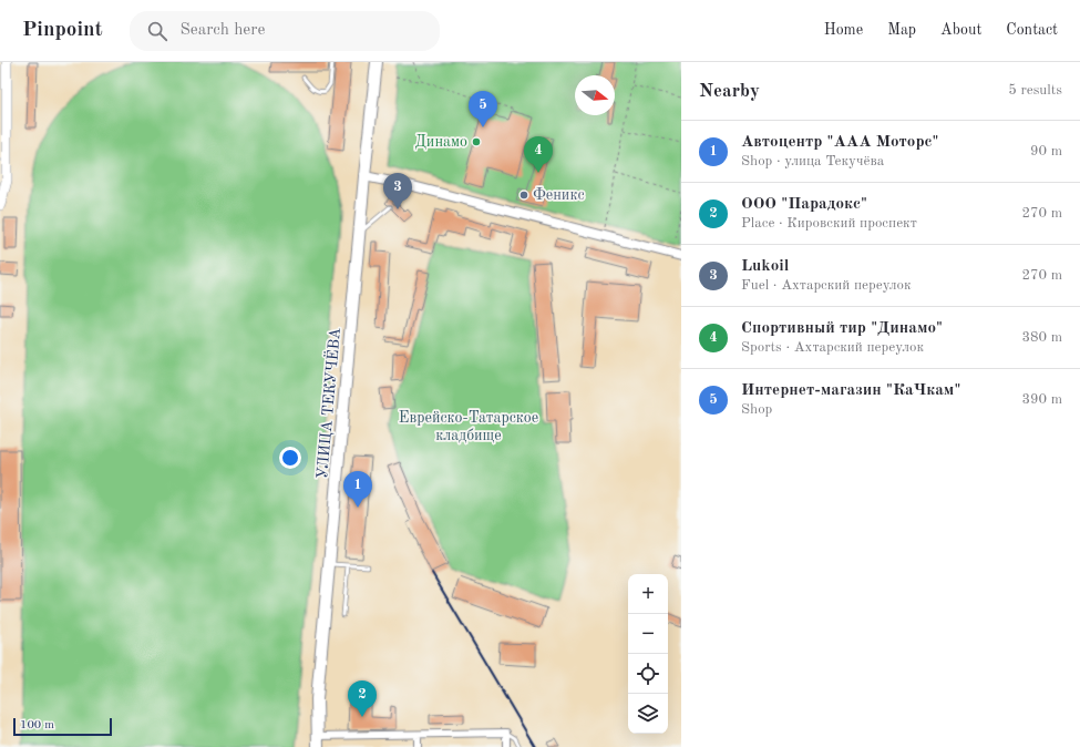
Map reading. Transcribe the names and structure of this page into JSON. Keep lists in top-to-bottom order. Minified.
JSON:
{"streets":{"main road":["УЛИЦА ТЕКУЧЁВА"]},"parks":["Еврейско-Татарское кладбище"],"places":["Динамо","Феникс"],"scale_bar":"100 m","north":"right","page":{"header":"Pinpoint","search":"Search here","nav":["Home","Map","About","Contact"],"heading":["Nearby","5 results"],"pins":["5","4","3","1","2"],"list":[{"mark":"1","name":"Автоцентр \"ААА Моторс\"","note":"Shop · улица Текучёва","value":"90 m"},{"mark":"2","name":"ООО \"Парадокс\"","note":"Place · Кировский проспект","value":"270 m"},{"mark":"3","name":"Lukoil","note":"Fuel · Ахтарский переулок","value":"270 m"},{"mark":"4","name":"Спортивный тир \"Динамо\"","note":"Sports · Ахтарский переулок","value":"380 m"},{"mark":"5","name":"Интернет-магазин \"КаЧкам\"","note":"Shop","value":"390 m"}],"map_buttons":["+","−"],"scale":"100 m"}}
